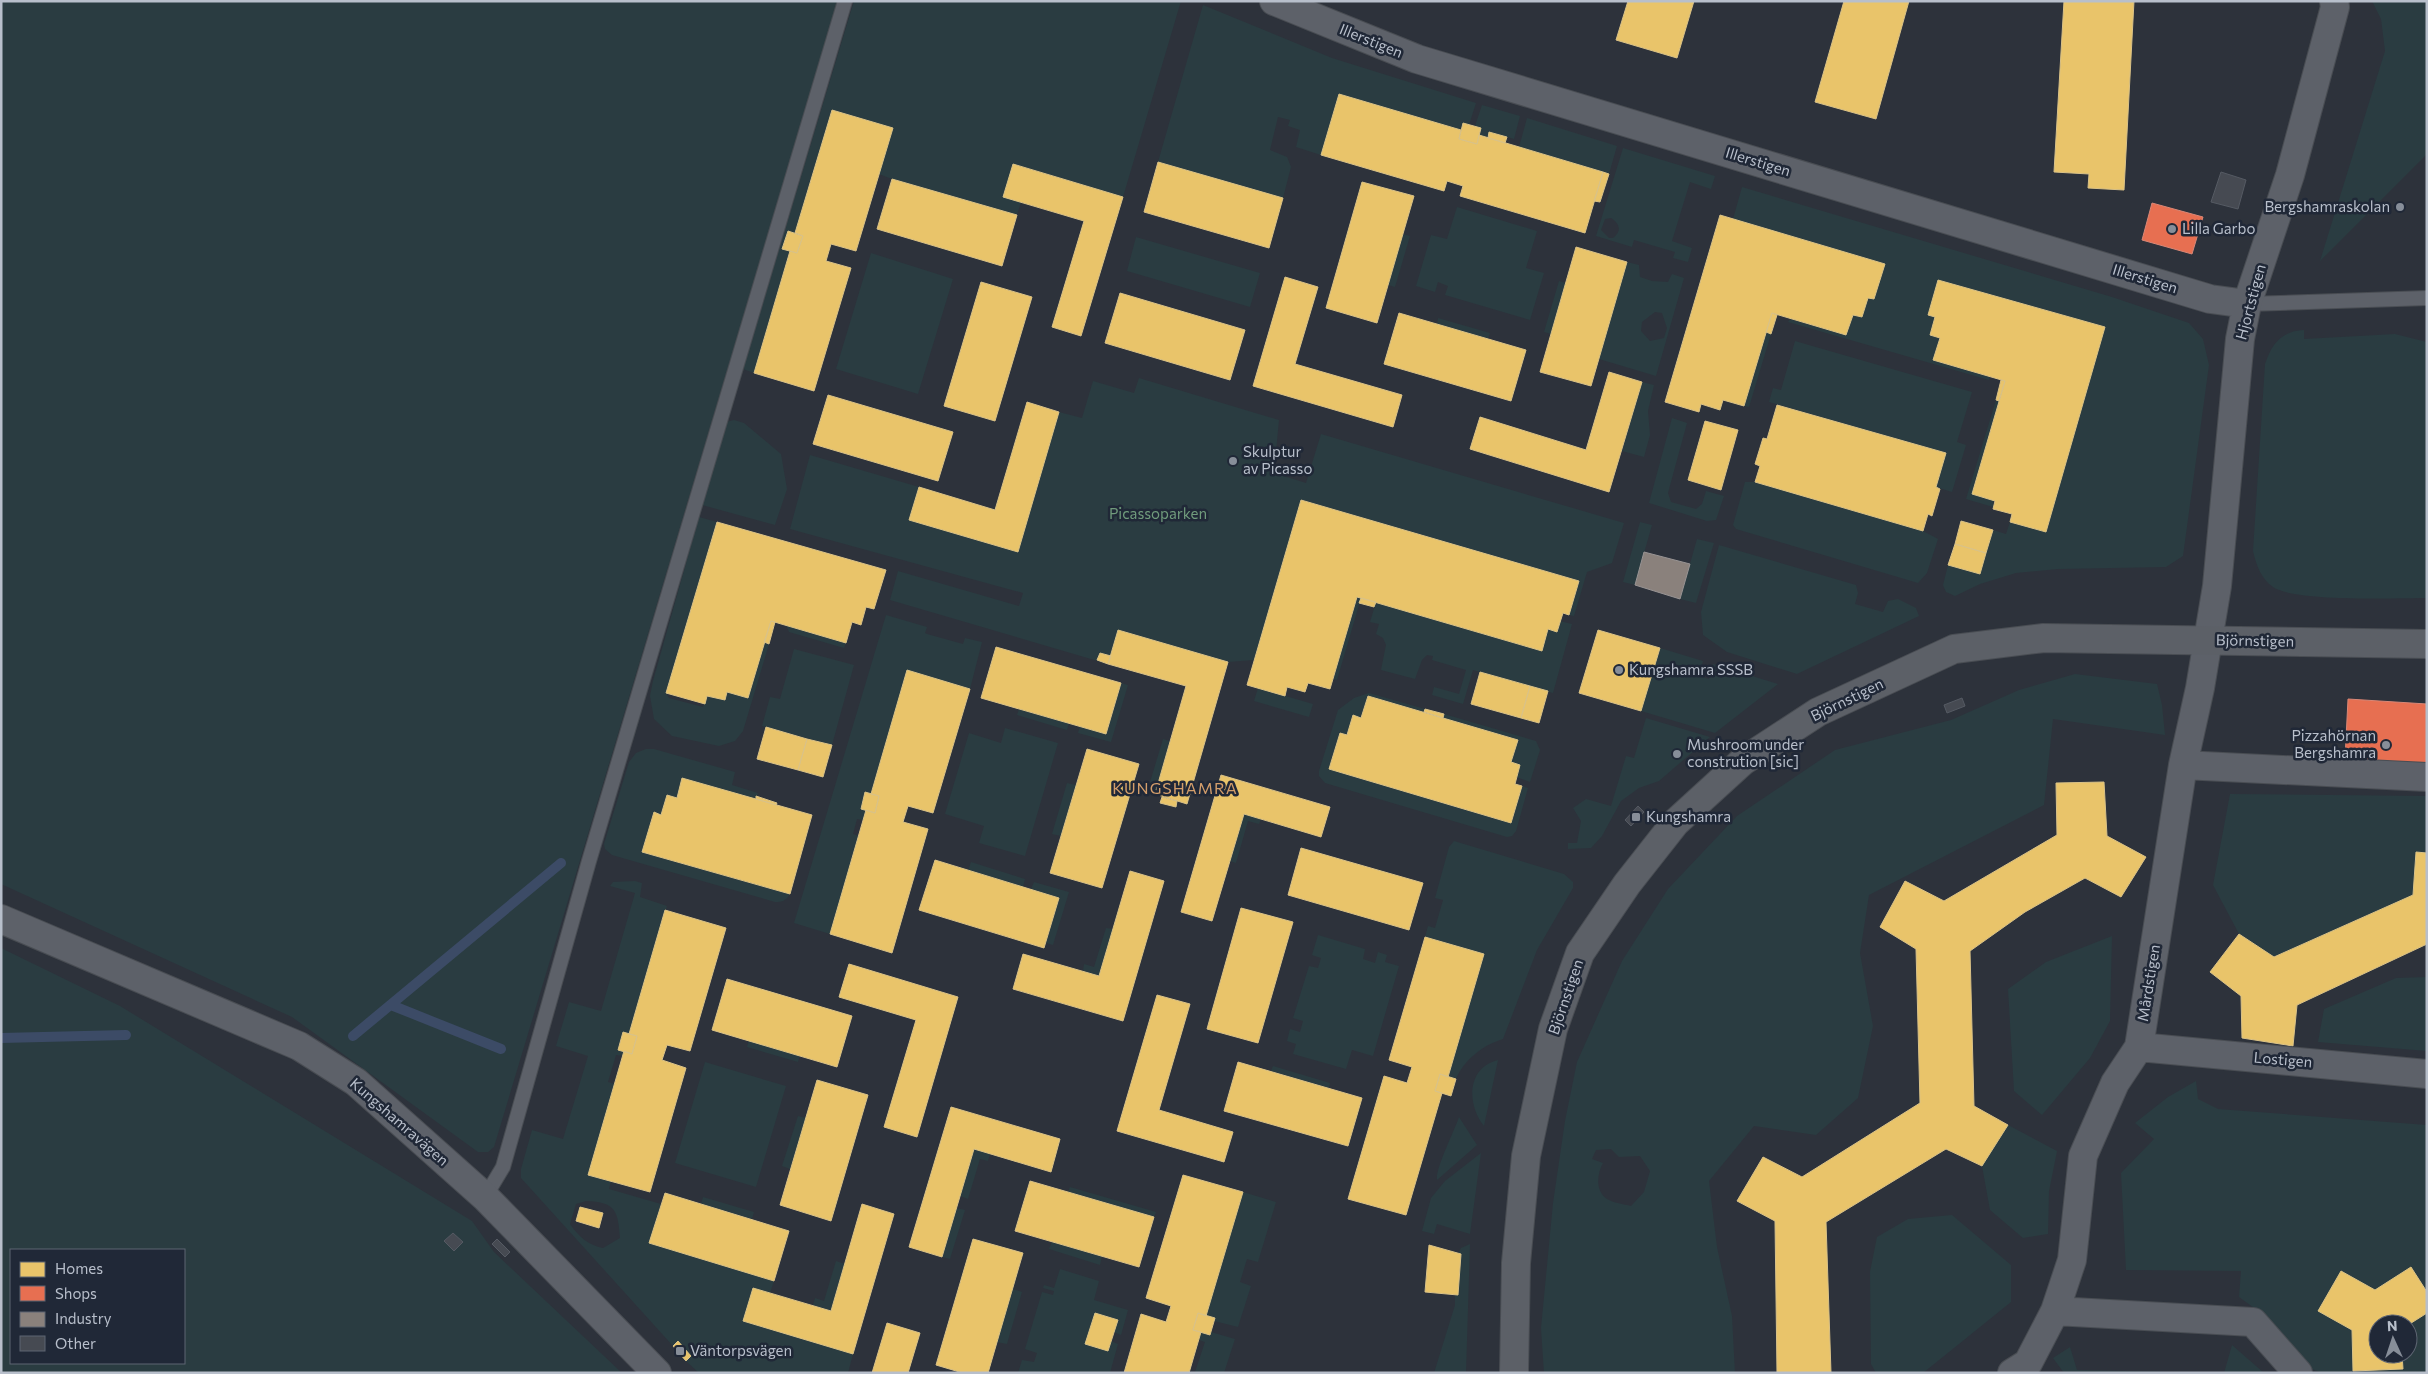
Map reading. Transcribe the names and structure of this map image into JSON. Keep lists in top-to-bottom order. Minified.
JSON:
{"streets":{"street":["Illerstigen","Hjortstigen","Björnstigen","Mårdstigen","Lostigen","Kungshamravägen"]},"crossings":[["Illerstigen","Hjortstigen"],["Hjortstigen","Björnstigen"],["Hjortstigen","Mårdstigen"],["Björnstigen","Mårdstigen"],["Mårdstigen","Lostigen"]],"districts":["KUNGSHAMRA"],"parks":["Picassoparken"],"places":{"other":["Bergshamraskolan","Lilla Garbo","Skulptur av Picasso","Kungshamra SSSB","Pizzahörnan Bergshamra","Mushroom under constrution [sic]"],"transit":["Kungshamra","Väntorpsvägen"]},"legend":["Homes","Shops","Industry","Other"],"north":"top"}
